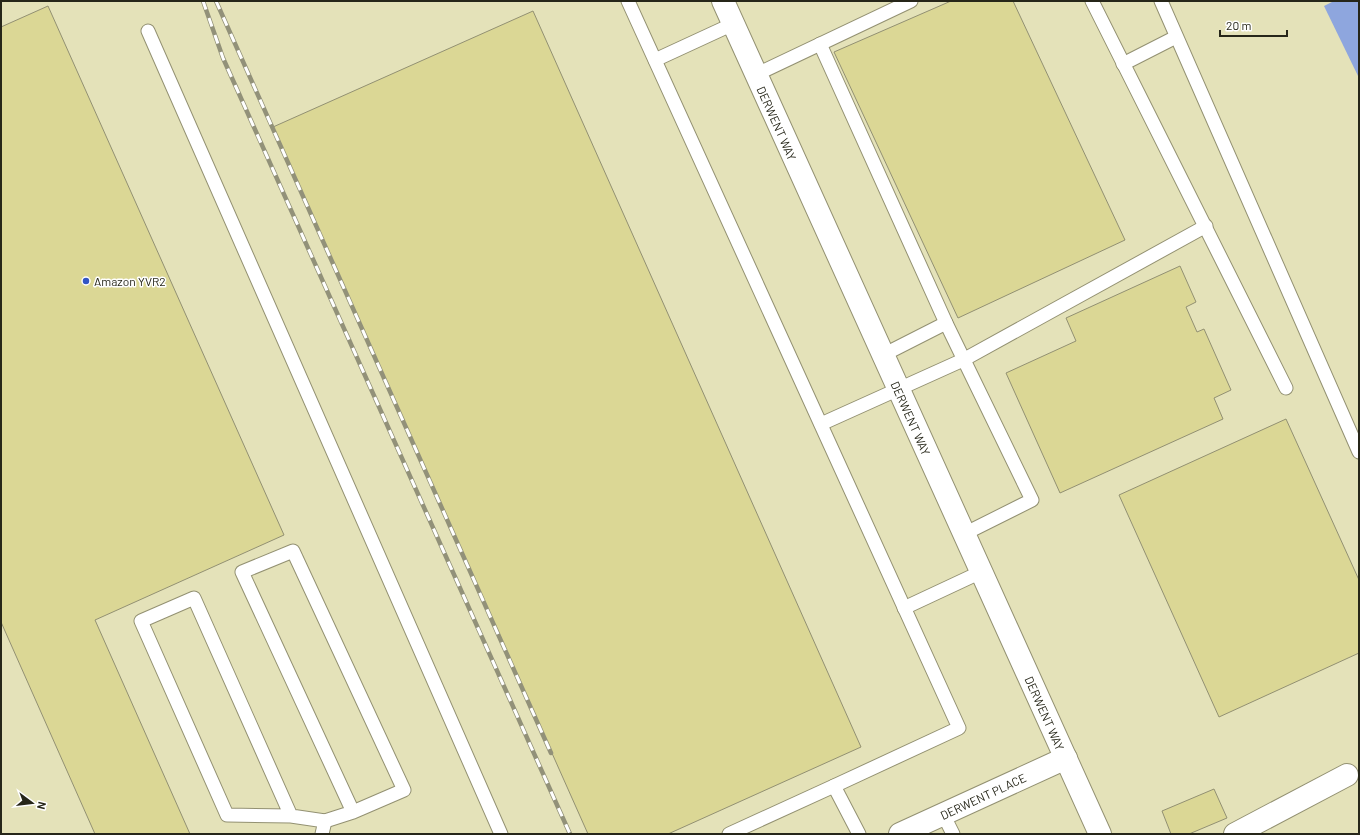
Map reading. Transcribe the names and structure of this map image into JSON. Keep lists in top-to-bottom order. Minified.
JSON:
{"streets":{"street":["DERWENT WAY","DERWENT PLACE"]},"crossings":[["DERWENT WAY","DERWENT PLACE"]],"places":["Amazon YVR2"],"scale_bar":"20 m","north":"right"}
